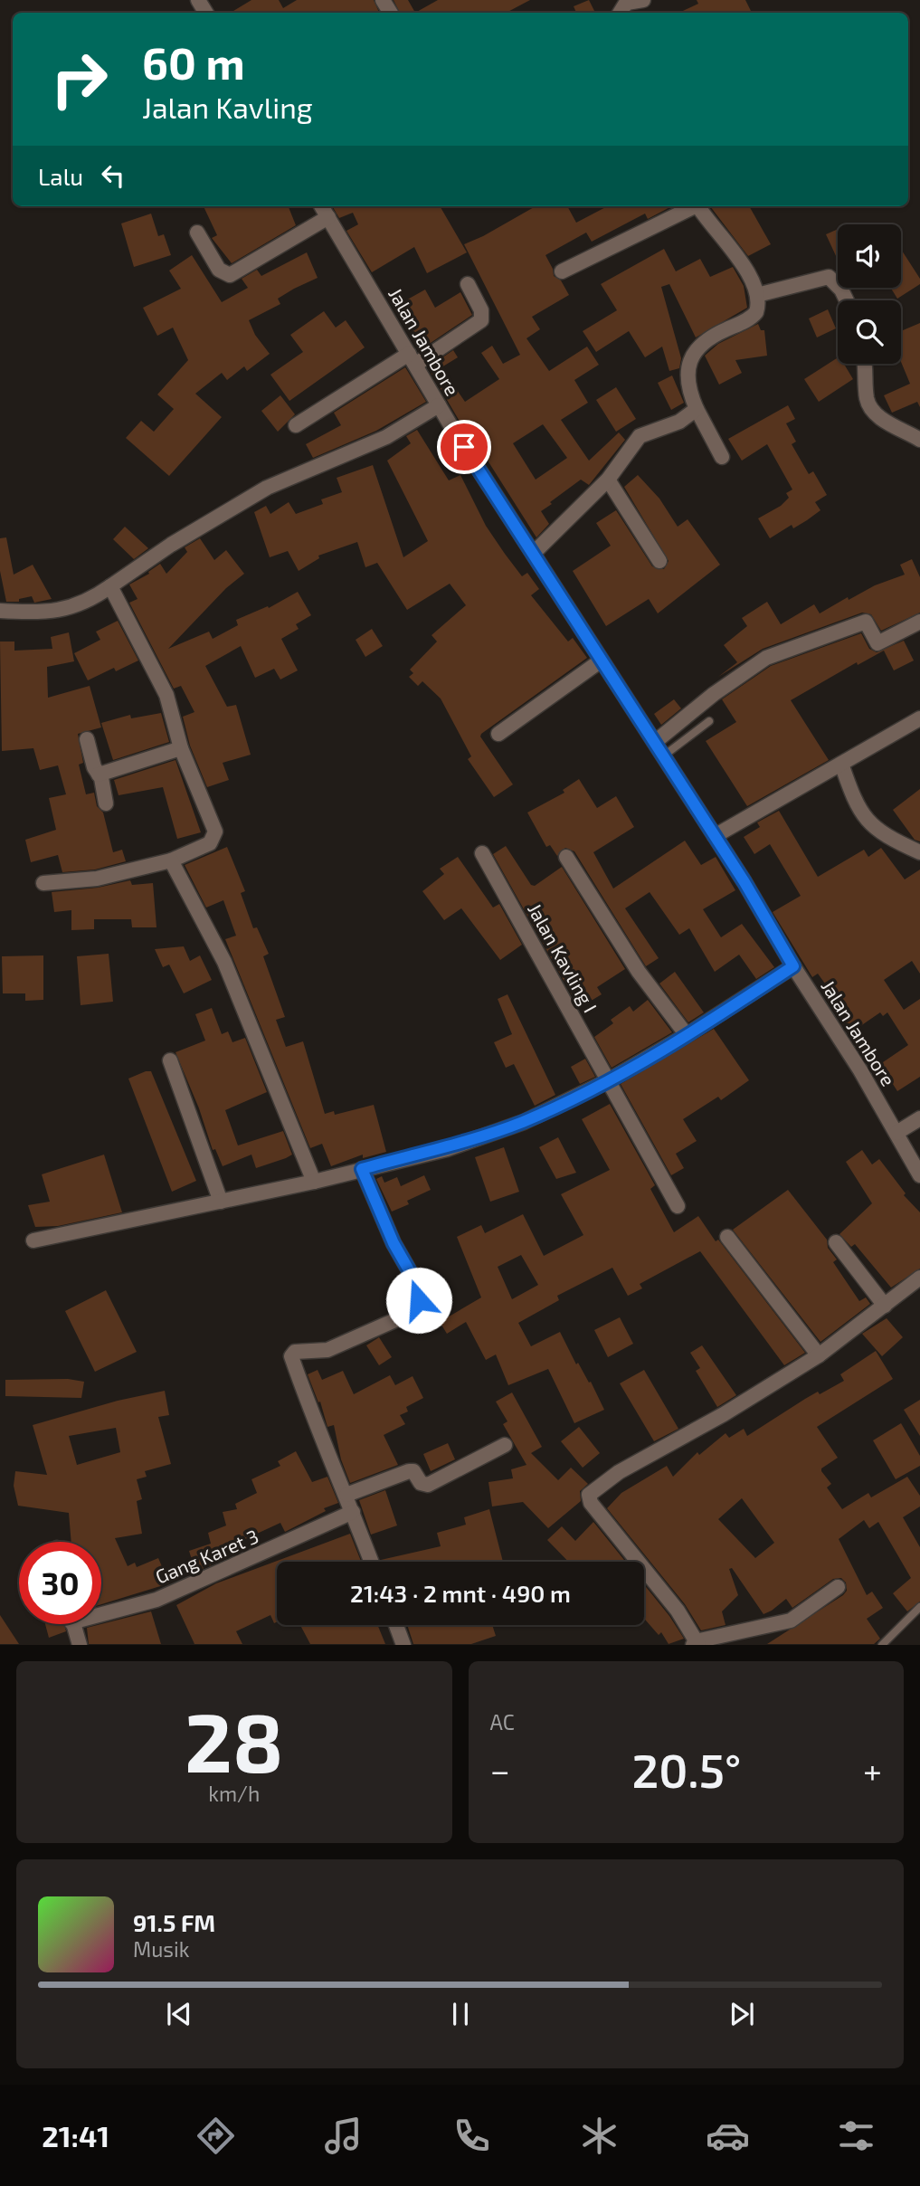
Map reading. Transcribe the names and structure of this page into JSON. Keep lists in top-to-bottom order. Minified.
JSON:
{"streets":{"street":["Jalan Jambore","Jalan Kavling I","Gang Karet 3"]},"page":{"turn":["60 m","Jalan Kavling"],"then":"Lalu","limit":"30","trip":"21:43 · 2 mnt · 490 m","tile":[["28","km/h"],"AC"],"heat":["−","20.5°","+"],"song":["91.5 FM","Musik"],"tabs":"21:41"}}
